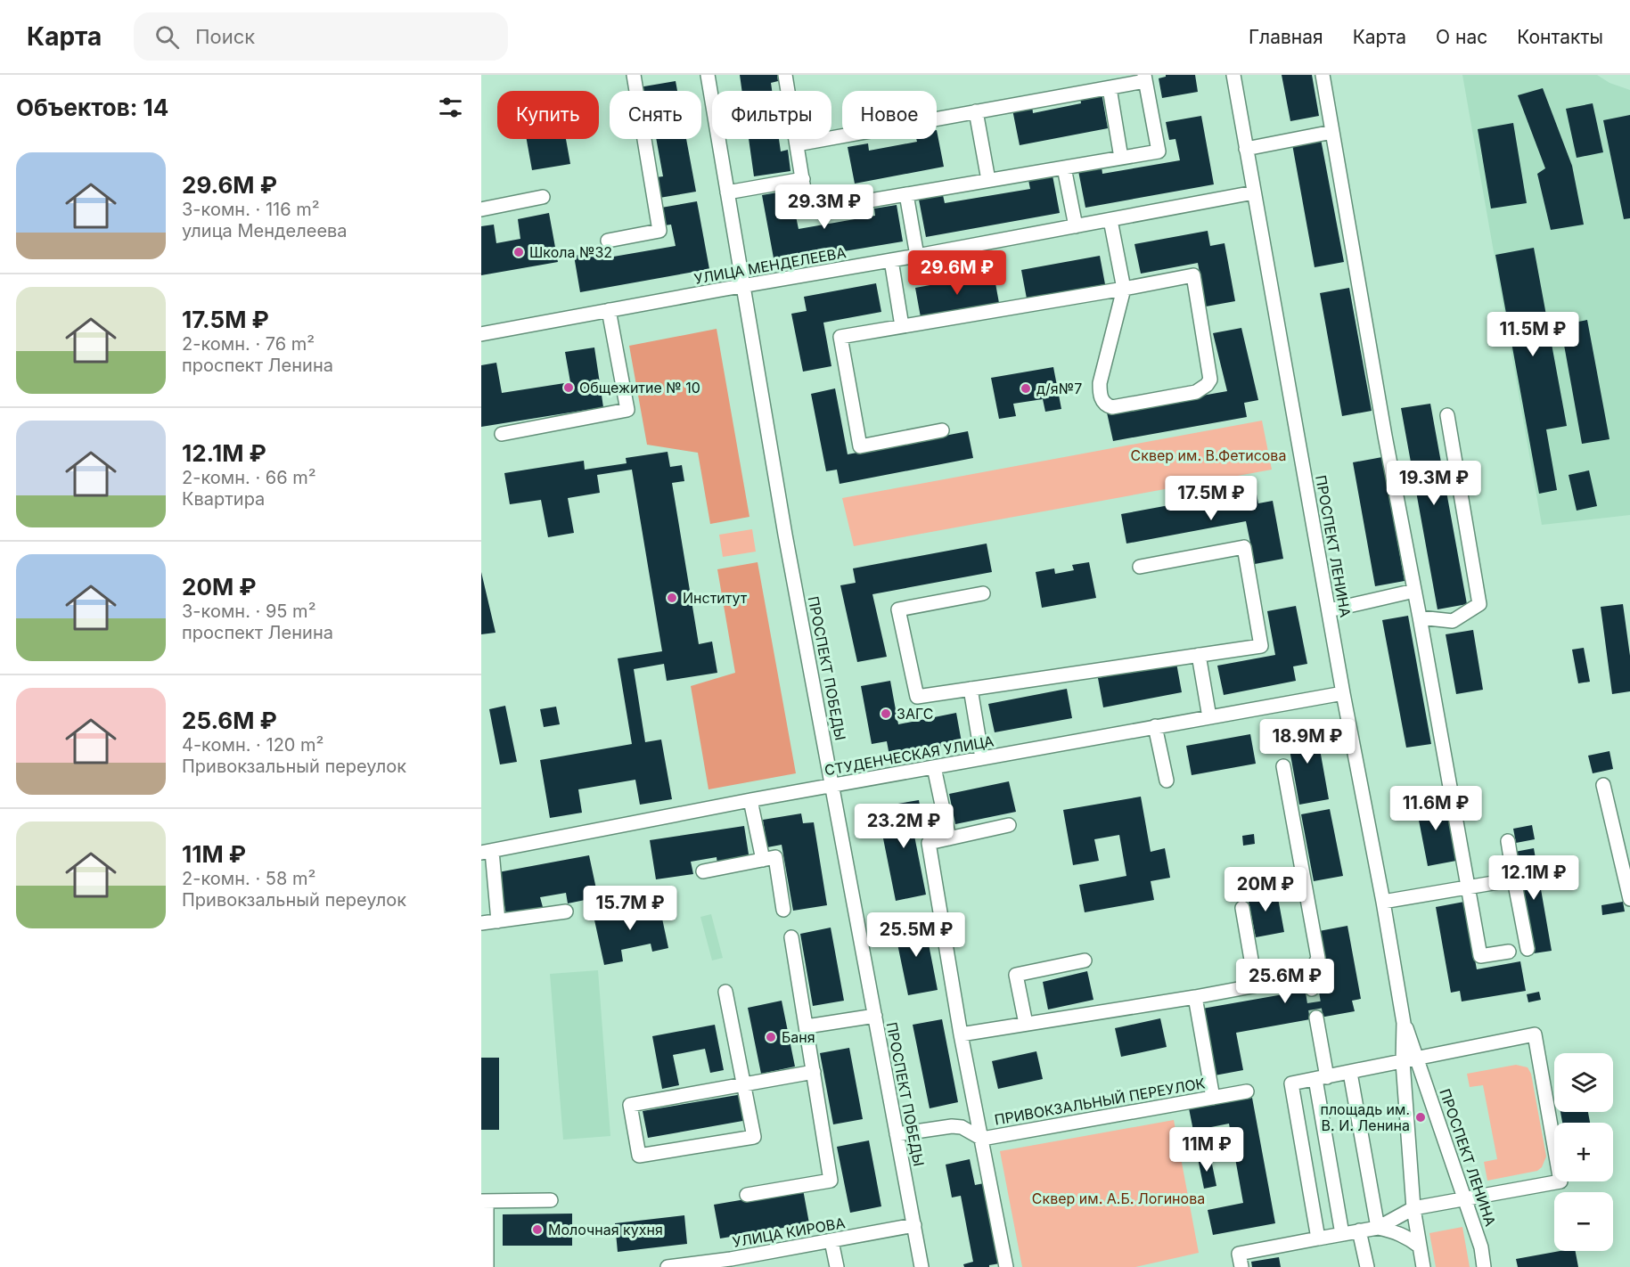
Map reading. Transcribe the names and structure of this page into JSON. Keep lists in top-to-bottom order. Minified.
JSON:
{"streets":{"street":["УЛИЦА МЕНДЕЛЕЕВА","ПРОСПЕКТ ЛЕНИНА","ПРОСПЕКТ ПОБЕДЫ","СТУДЕНЧЕСКАЯ УЛИЦА","ПРИВОКЗАЛЬНЫЙ ПЕРЕУЛОК","УЛИЦА КИРОВА"]},"crossings":[["УЛИЦА МЕНДЕЛЕЕВА","ПРОСПЕКТ ЛЕНИНА"],["УЛИЦА МЕНДЕЛЕЕВА","ПРОСПЕКТ ПОБЕДЫ"],["ПРОСПЕКТ ЛЕНИНА","СТУДЕНЧЕСКАЯ УЛИЦА"],["ПРОСПЕКТ ПОБЕДЫ","СТУДЕНЧЕСКАЯ УЛИЦА"],["ПРОСПЕКТ ПОБЕДЫ","ПРИВОКЗАЛЬНЫЙ ПЕРЕУЛОК"],["ПРОСПЕКТ ПОБЕДЫ","УЛИЦА КИРОВА"]],"parks":["Сквер им. В.Фетисова","Сквер им. А.Б. Логинова"],"places":["Школа №32","Общежитие № 10","д/я№7","Институт","ЗАГС","Баня","площадь им. В. И. Ленина","Молочная кухня"],"page":{"header":"Карта","search":"Поиск","nav":["Главная","Карта","О нас","Контакты"],"heading":"Объектов: 14","chip":["Купить","Снять","Фильтры","Новое"],"list":[{"name":"29.6M ₽","note":"3-комн. · 116 m² · улица Менделеева"},{"name":"17.5M ₽","note":"2-комн. · 76 m² · проспект Ленина"},{"name":"12.1M ₽","note":"2-комн. · 66 m² · Квартира"},{"name":"20M ₽","note":"3-комн. · 95 m² · проспект Ленина"},{"name":"25.6M ₽","note":"4-комн. · 120 m² · Привокзальный переулок"},{"name":"11M ₽","note":"2-комн. · 58 m² · Привокзальный переулок"}],"price":["29.3M ₽","29.6M ₽","11.5M ₽","19.3M ₽","17.5M ₽","18.9M ₽","11.6M ₽","23.2M ₽","12.1M ₽","20M ₽","15.7M ₽","25.5M ₽","25.6M ₽","11M ₽"],"map_buttons":["+","−"]}}
